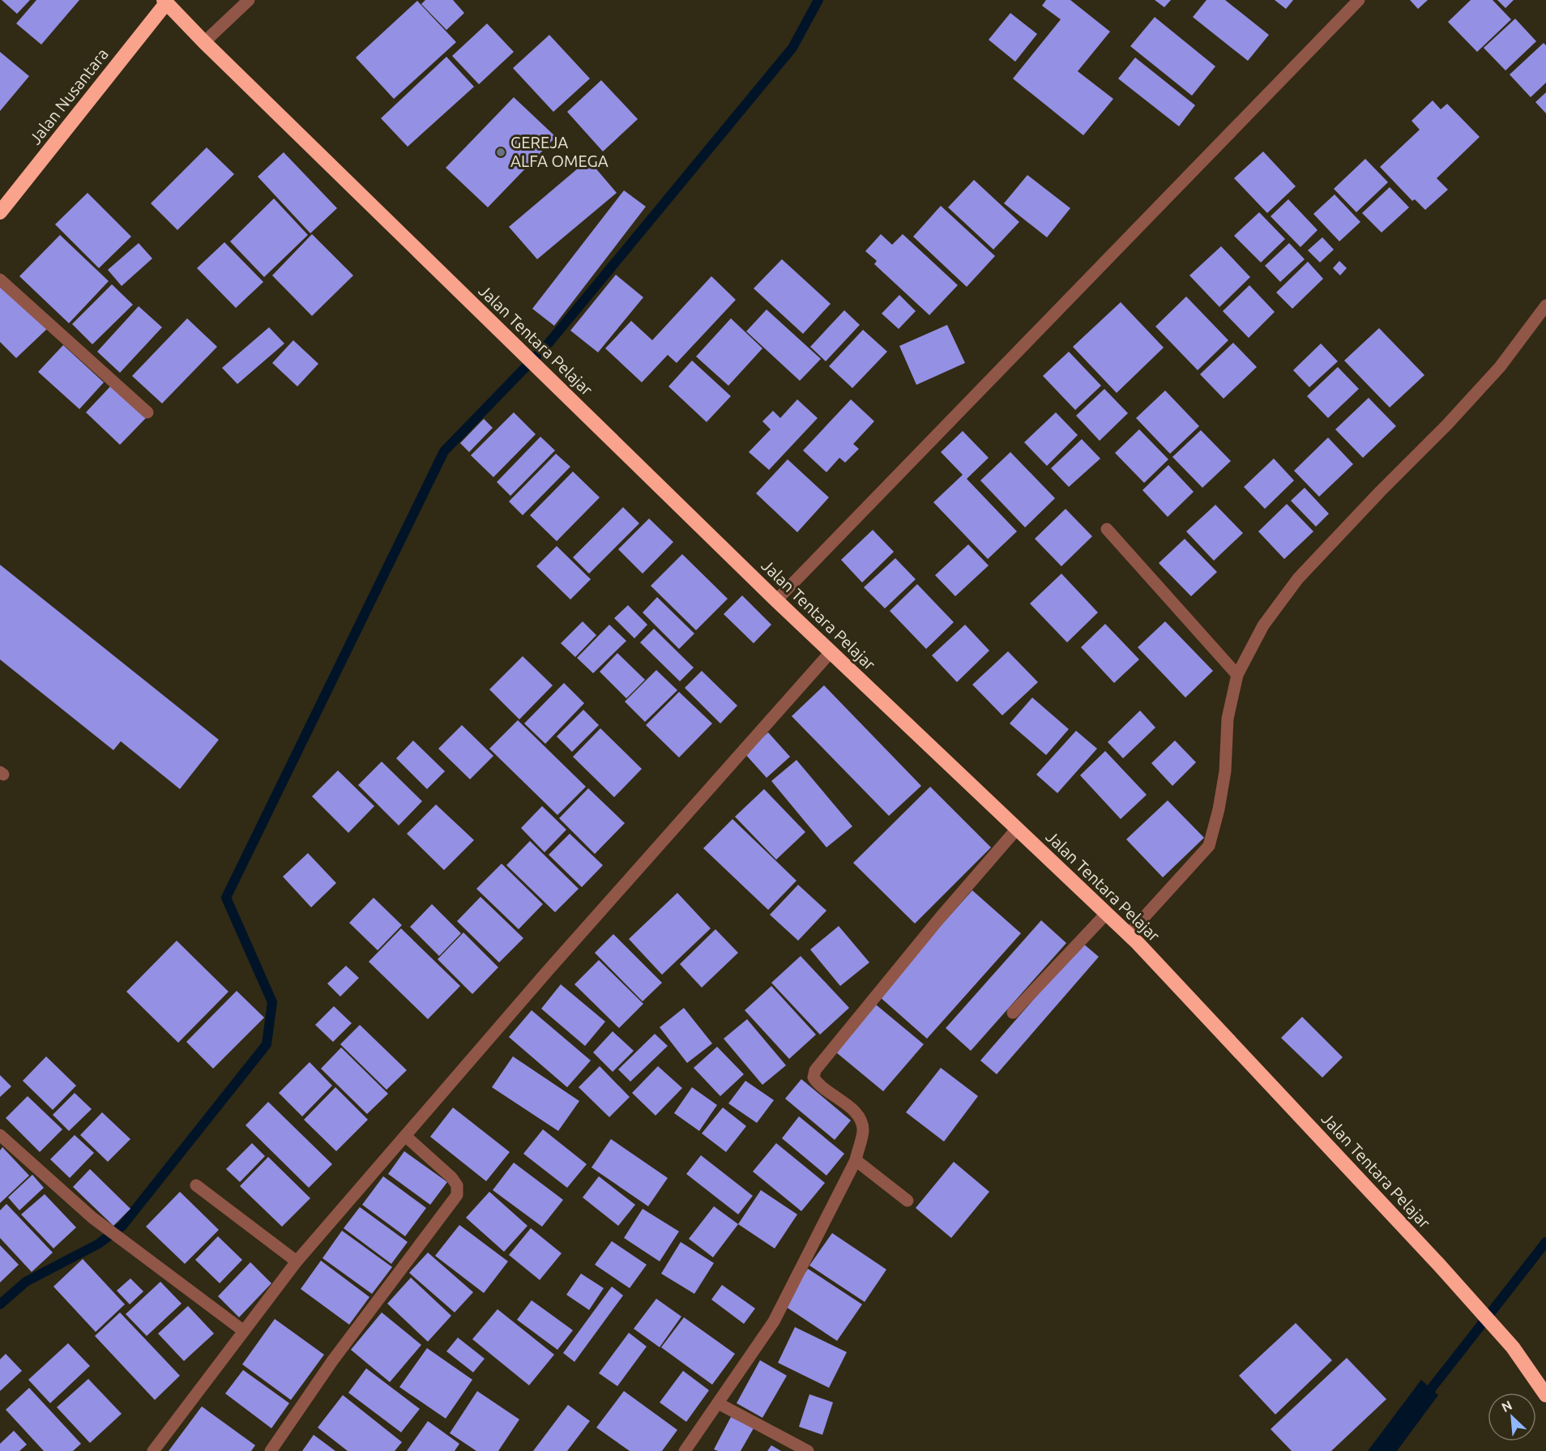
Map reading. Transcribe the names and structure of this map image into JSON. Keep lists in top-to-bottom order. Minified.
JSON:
{"streets":{"highway":["Jalan Nusantara","Jalan Tentara Pelajar"]},"crossings":[["Jalan Nusantara","Jalan Tentara Pelajar"]],"places":["GEREJA ALFA OMEGA"],"north":"top left"}
